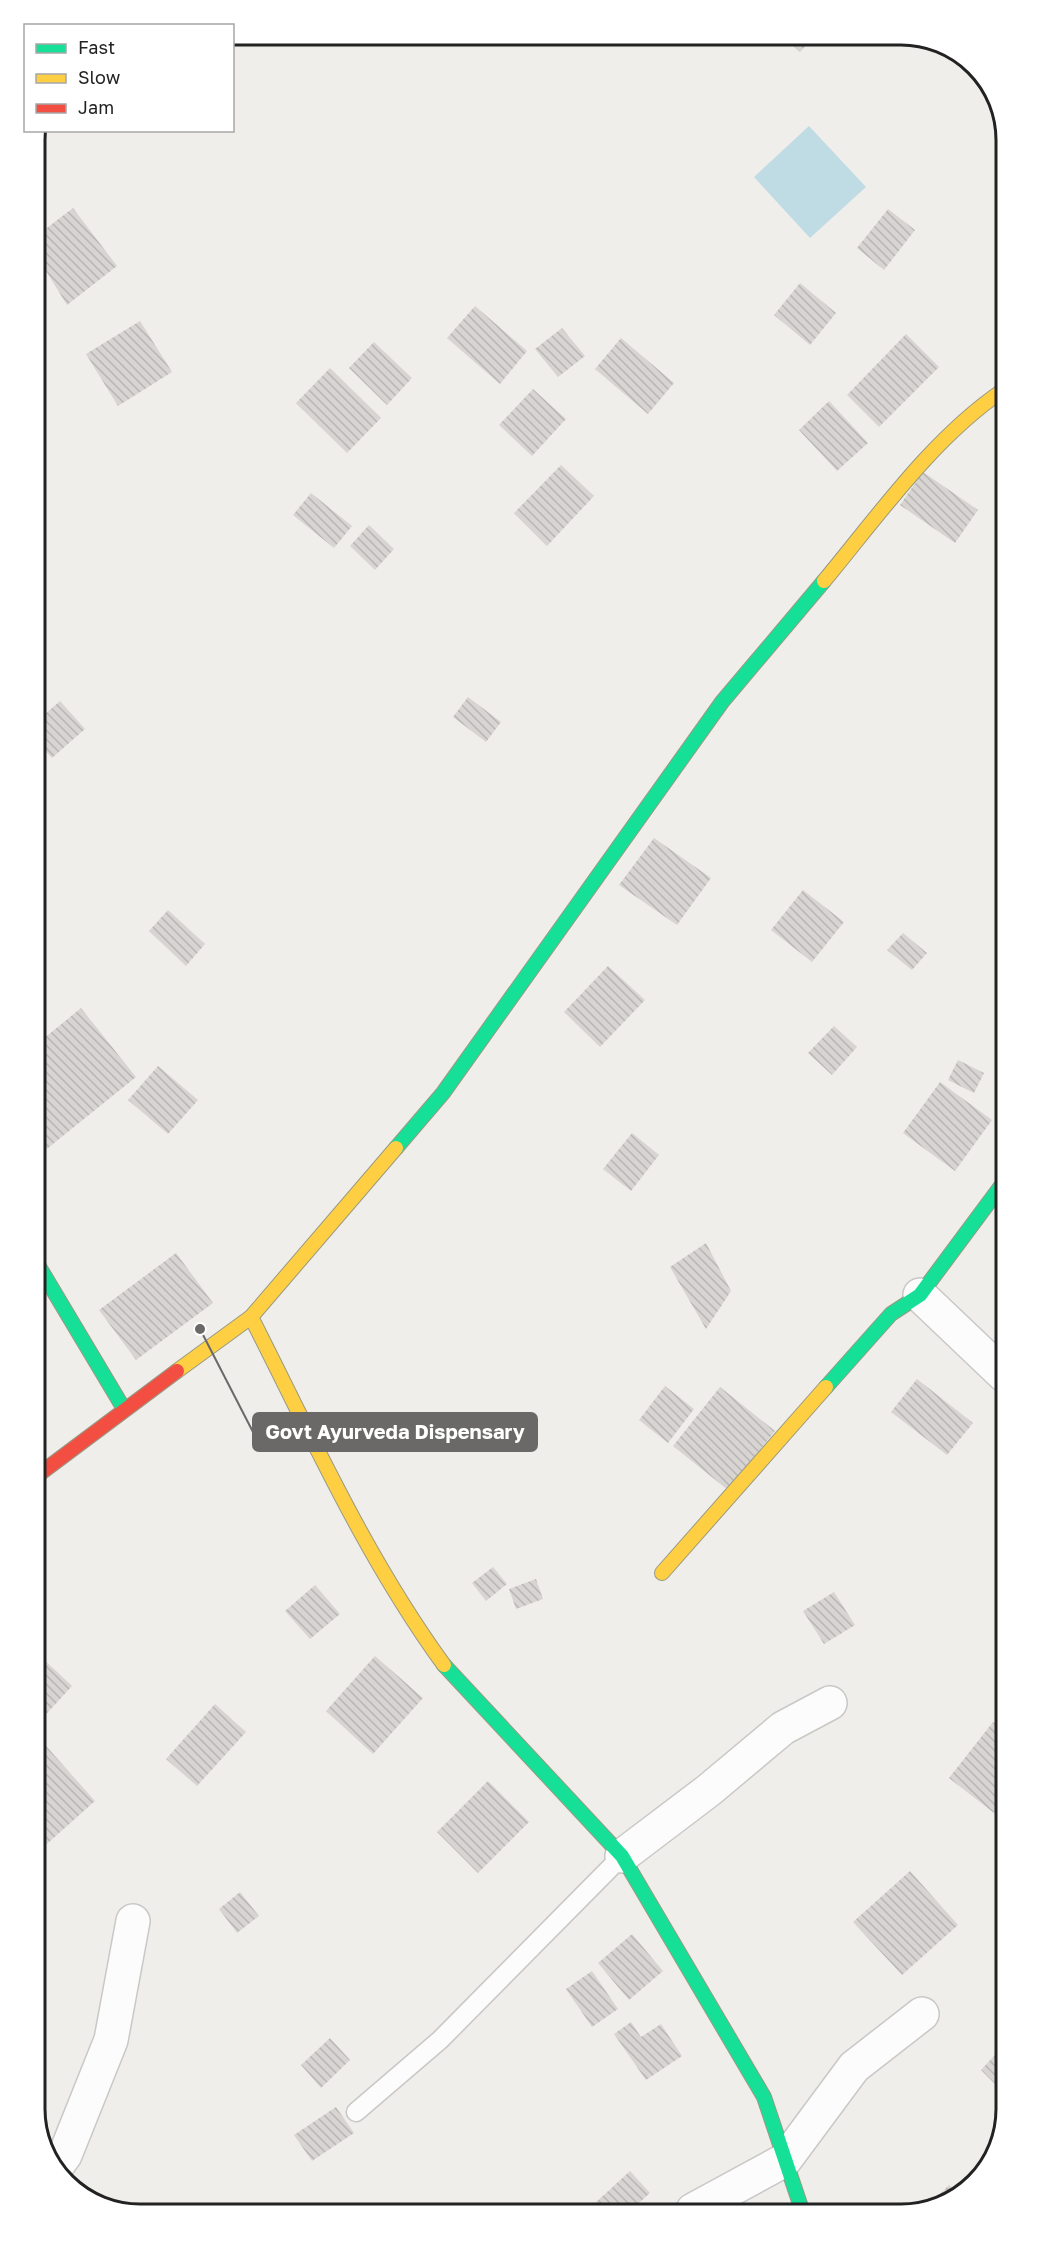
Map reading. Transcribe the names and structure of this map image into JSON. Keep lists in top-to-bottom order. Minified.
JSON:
{"places":["Govt Ayurveda Dispensary"],"legend":["Fast","Slow","Jam"]}
